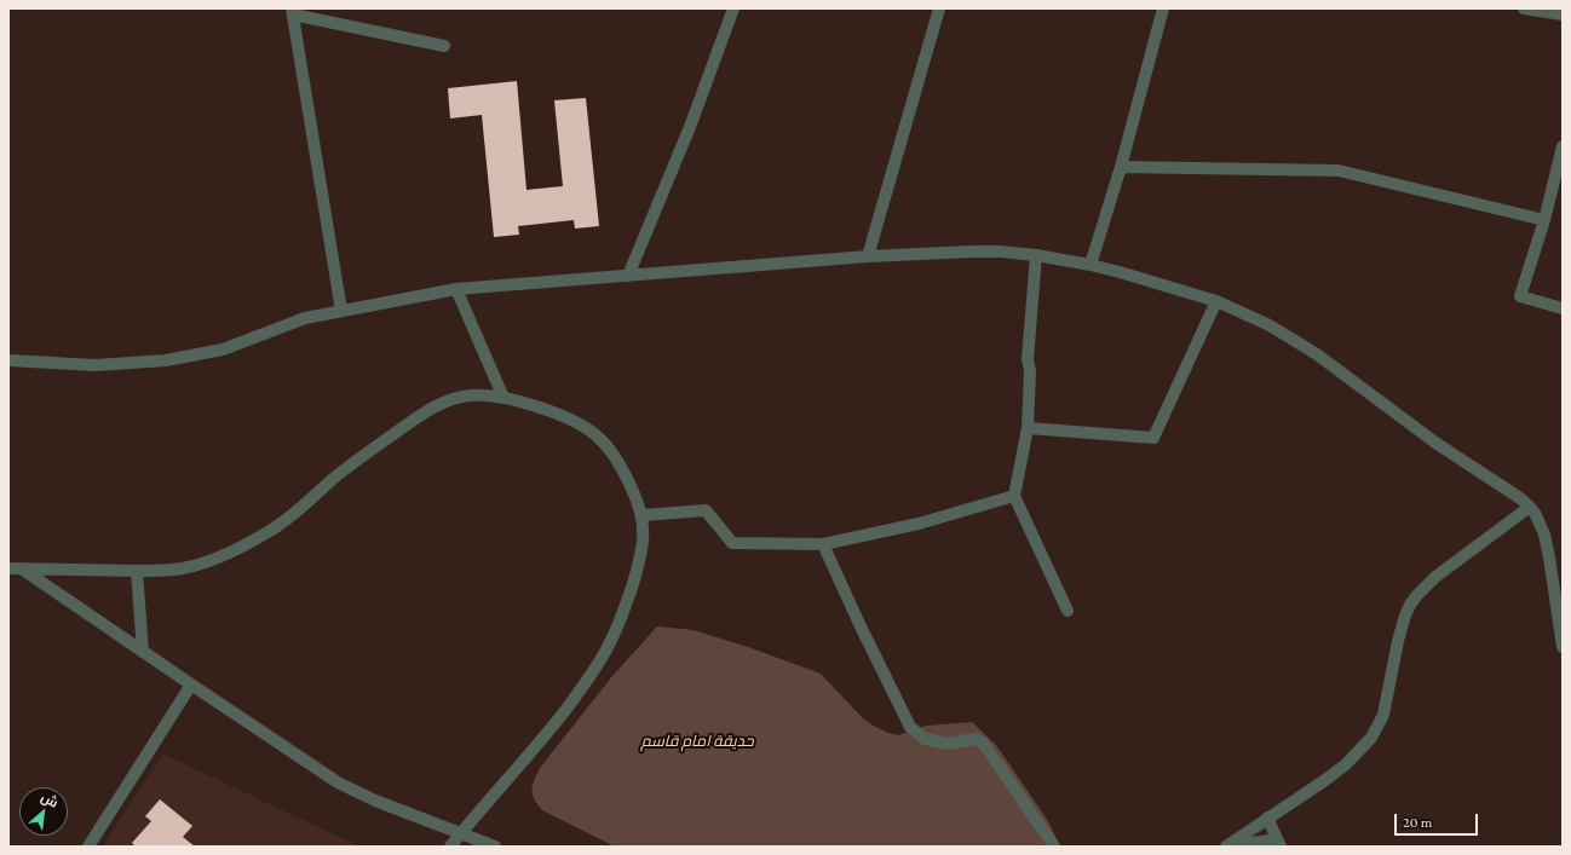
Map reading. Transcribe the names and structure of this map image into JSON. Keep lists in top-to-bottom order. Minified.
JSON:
{"parks":["حديقة امام قاسم"],"scale_bar":"20 m","north":"top right"}
